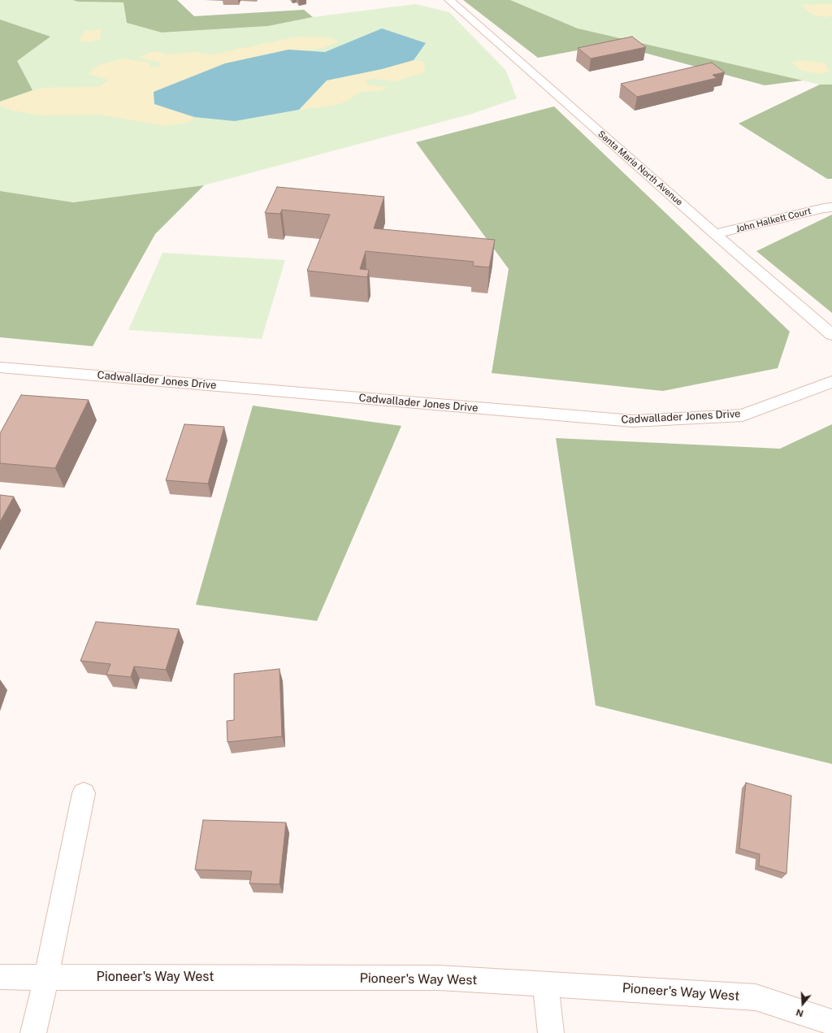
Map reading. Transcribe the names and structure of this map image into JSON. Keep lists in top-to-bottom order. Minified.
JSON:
{"streets":{"street":["Santa Maria North Avenue","John Halkett Court","Cadwallader Jones Drive","Pioneer's Way West"]},"crossings":[["Santa Maria North Avenue","John Halkett Court"]],"north":"bottom"}
